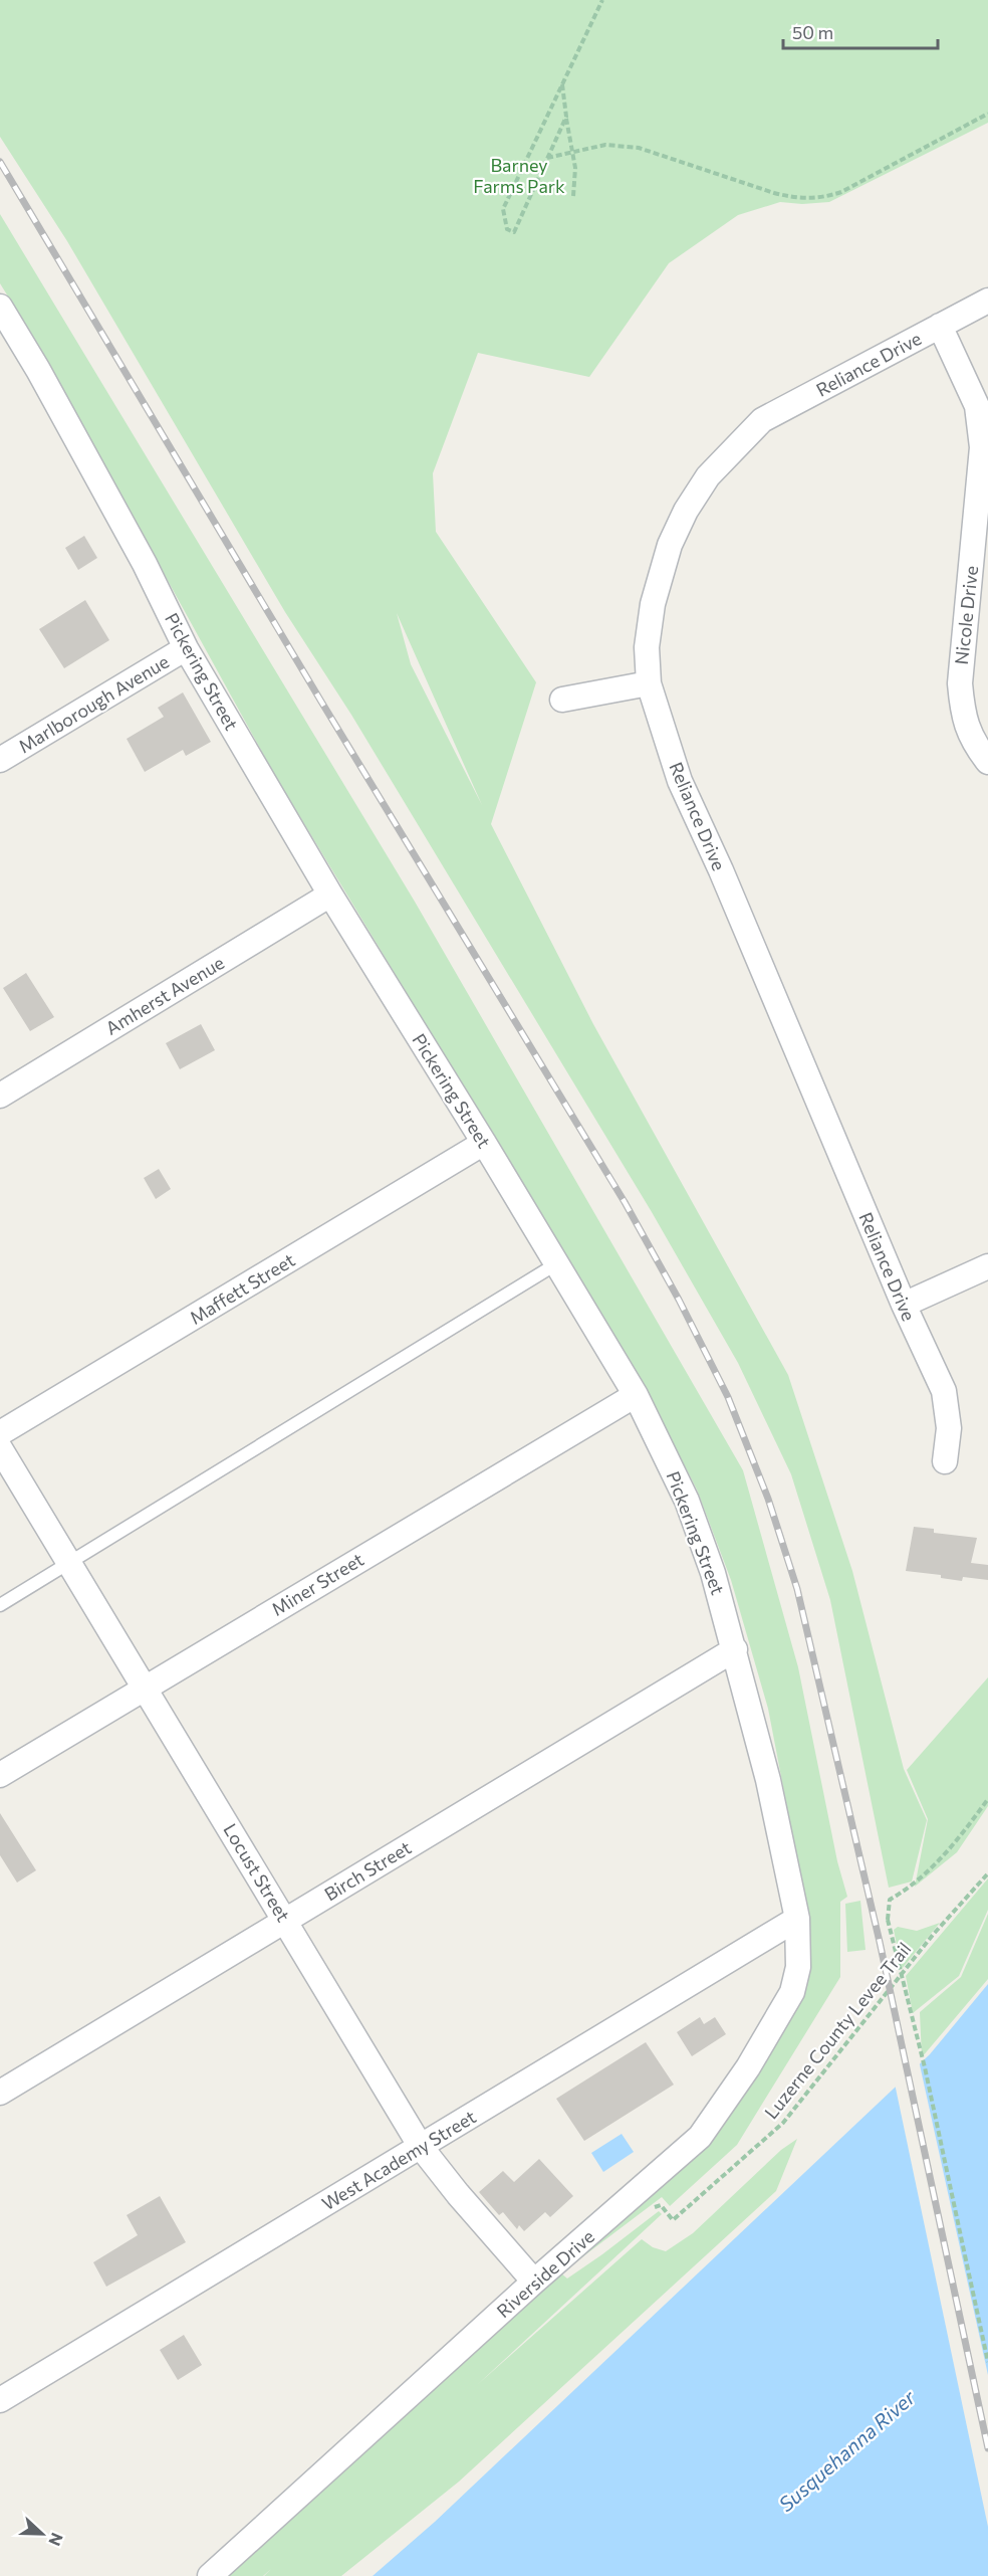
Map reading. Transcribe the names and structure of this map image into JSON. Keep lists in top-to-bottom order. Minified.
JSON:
{"streets":{"street":["Reliance Drive","Nicole Drive","Pickering Street","Marlborough Avenue","Amherst Avenue","Maffett Street","Miner Street","Birch Street","Locust Street","West Academy Street","Riverside Drive"],"path":["Luzerne County Levee Trail"]},"crossings":[["Reliance Drive","Nicole Drive"],["Pickering Street","Marlborough Avenue"],["Pickering Street","Amherst Avenue"],["Pickering Street","Maffett Street"],["Pickering Street","Miner Street"],["Pickering Street","Birch Street"],["Pickering Street","West Academy Street"],["Pickering Street","Riverside Drive"],["Miner Street","Locust Street"],["Birch Street","Locust Street"],["Locust Street","West Academy Street"],["Locust Street","Riverside Drive"],["West Academy Street","Riverside Drive"]],"water":["Susquehanna River"],"parks":["Barney Farms Park"],"scale_bar":"50 m","north":"right"}
